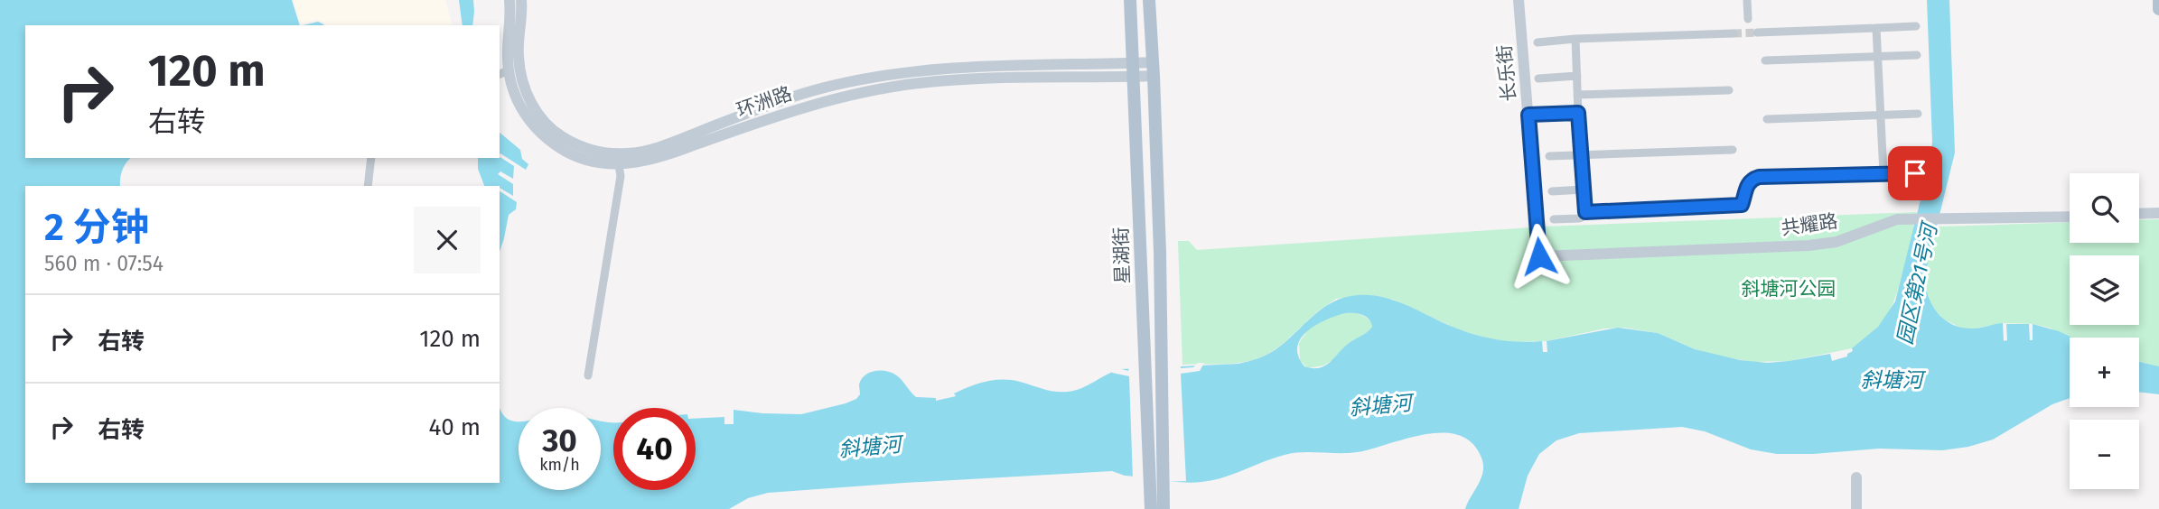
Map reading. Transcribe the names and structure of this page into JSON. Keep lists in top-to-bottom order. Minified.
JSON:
{"streets":{"main road":["星湖街"],"street":["长乐街","环洲路","共耀路"]},"crossings":[["长乐街","共耀路"],["环洲路","星湖街"]],"water":["园区第21号河","斜塘河"],"parks":["斜塘河公园"],"page":{"turn":["120 m","右转"],"map_buttons":["+","−"],"heading":["2 分钟","560 m · 07:54"],"list":[{"name":"右转","value":"120 m"},{"name":"右转","value":"40 m"}],"speed":"30 km/h","limit":"40"}}
